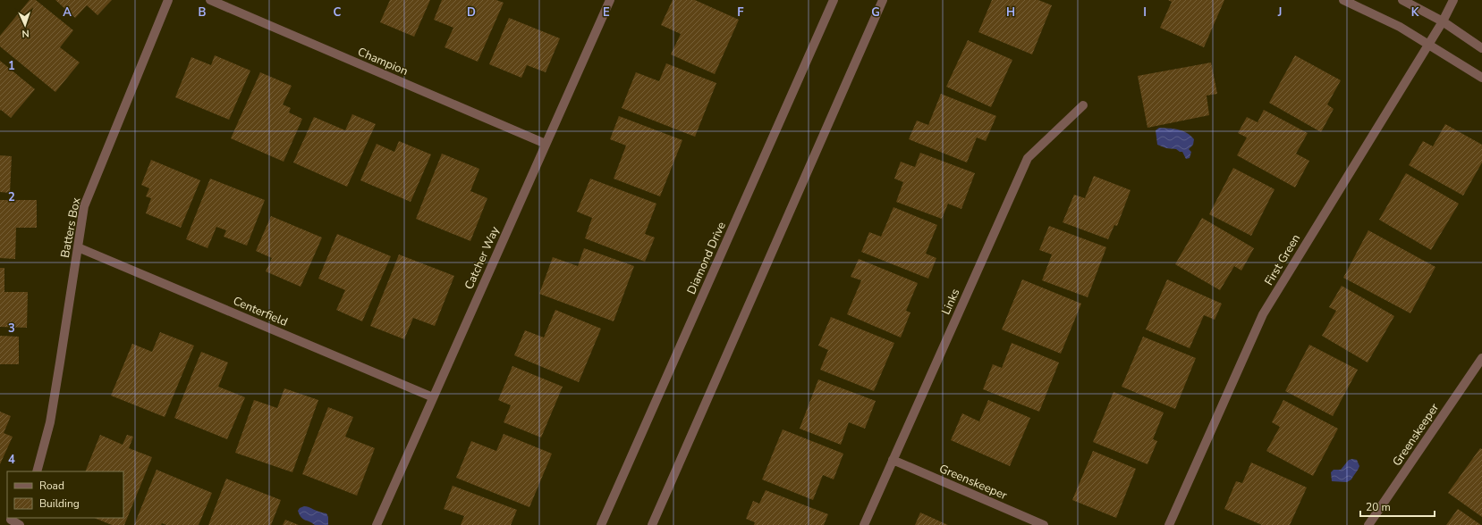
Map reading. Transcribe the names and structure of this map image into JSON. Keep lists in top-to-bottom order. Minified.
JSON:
{"streets":{"street":["Champion","Batters Box","Catcher Way","Diamond Drive","First Green","Links","Centerfield","Greenskeeper"]},"crossings":[["Champion","Catcher Way"],["Batters Box","Centerfield"],["Catcher Way","Centerfield"],["Links","Greenskeeper"]],"legend":["Road","Building"],"scale_bar":"20 m","north":"bottom","grid":{"columns":["A","B","C","D","E","F","G","H","I","J","K"],"rows":["1","2","3","4"]}}
